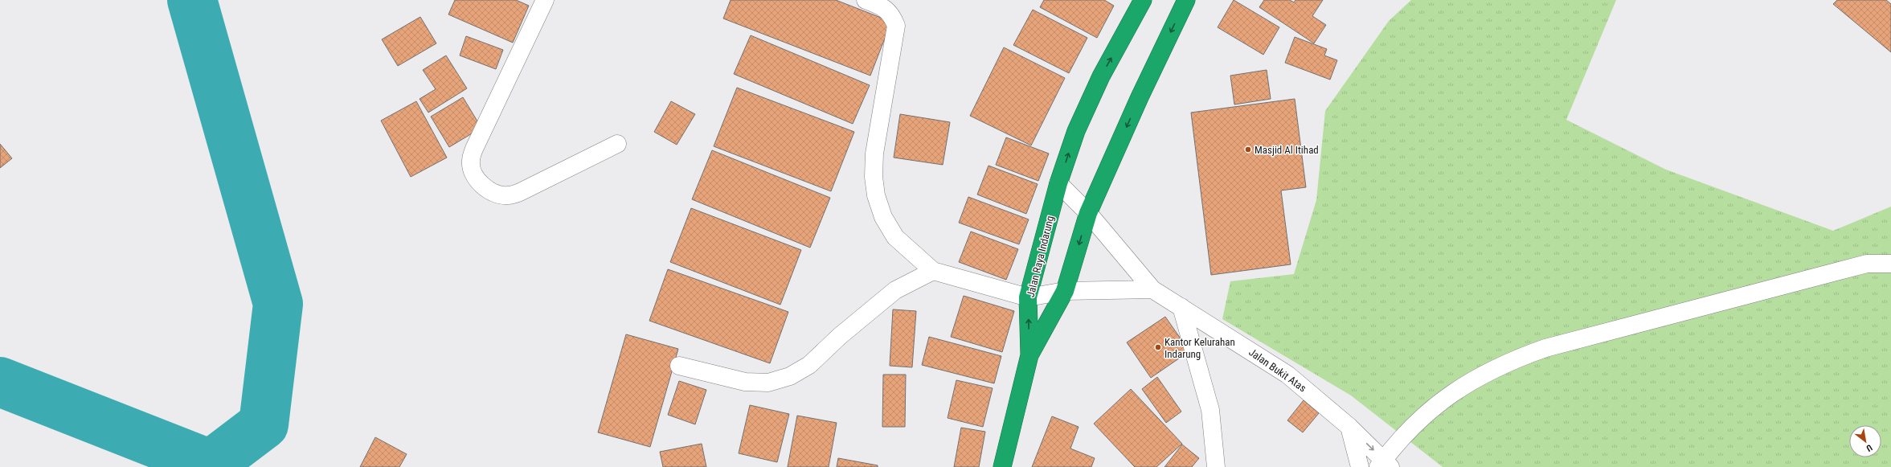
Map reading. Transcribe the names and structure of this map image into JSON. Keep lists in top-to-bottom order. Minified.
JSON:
{"streets":{"highway":["Jalan Raya Indarung"],"street":["Jalan Bukit Atas"]},"places":["Masjid Al Itihad","Kantor Kelurahan Indarung"],"north":"bottom right"}
